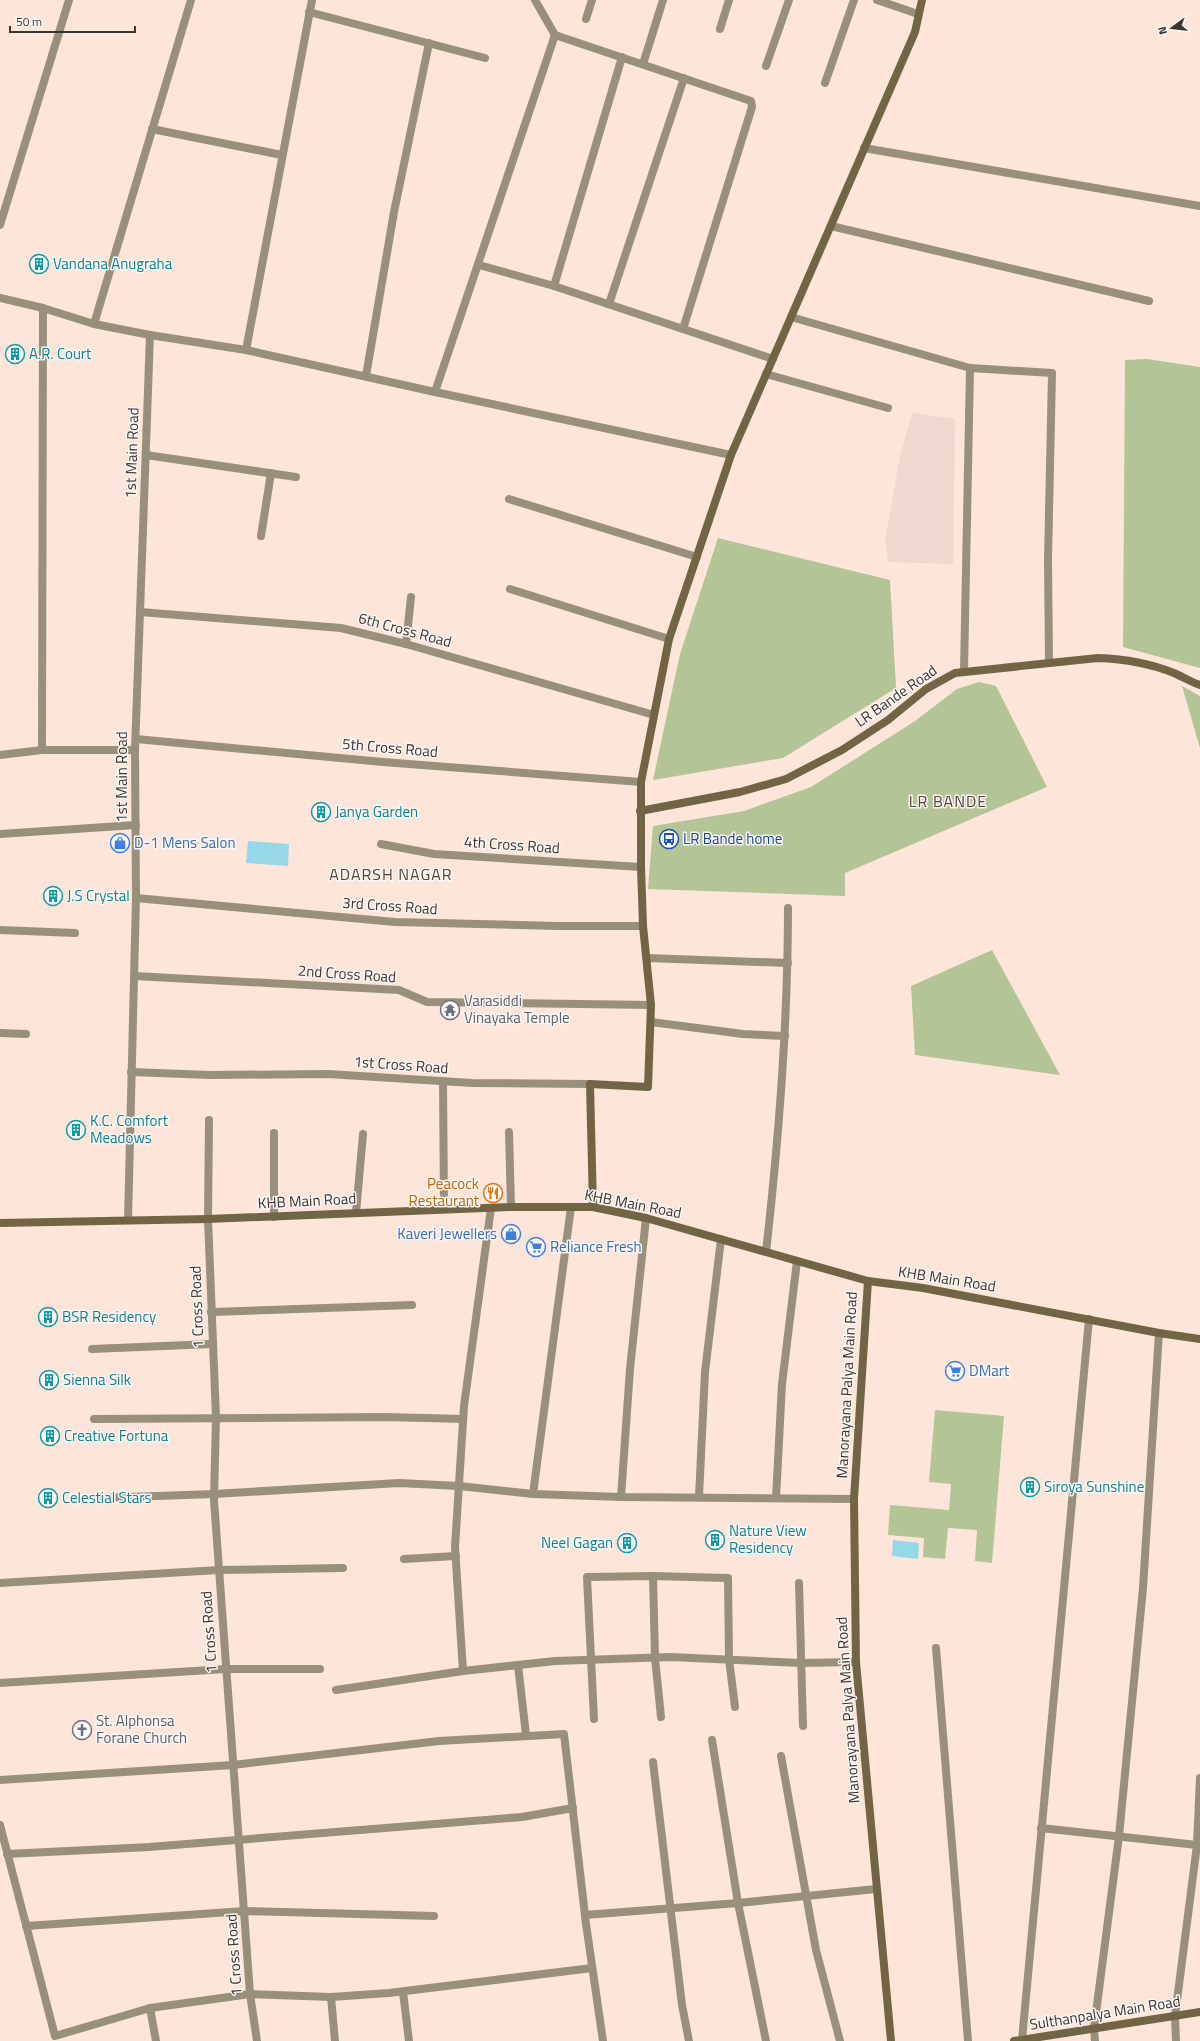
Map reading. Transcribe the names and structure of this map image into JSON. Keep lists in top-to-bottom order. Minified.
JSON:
{"streets":{"street":["1st Main Road","6th Cross Road","LR Bande Road","5th Cross Road","4th Cross Road","3rd Cross Road","2nd Cross Road","1st Cross Road","KHB Main Road","1 Cross Road","Manorayana Palya Main Road","Sulthanpalya Main Road"]},"crossings":[["1st Main Road","6th Cross Road"],["1st Main Road","5th Cross Road"],["1st Main Road","3rd Cross Road"],["1st Main Road","2nd Cross Road"],["1st Main Road","1st Cross Road"],["1st Main Road","KHB Main Road"],["KHB Main Road","1 Cross Road"],["KHB Main Road","Manorayana Palya Main Road"]],"districts":["LR BANDE","ADARSH NAGAR"],"places":{"building":["Vandana Anugraha","A.R. Court","Janya Garden","J.S Crystal","K.C. Comfort Meadows","BSR Residency","Sienna Silk","Creative Fortuna","Siroya Sunshine","Celestial Stars","Nature View Residency","Neel Gagan"],"bus stop":["LR Bande home"],"shop":["D-1 Mens Salon","Kaveri Jewellers"],"temple":["Varasiddi Vinayaka Temple"],"restaurant":["Peacock Restaurant"],"supermarket":["Reliance Fresh","DMart"],"church":["St. Alphonsa Forane Church"]},"scale_bar":"50 m","north":"left"}
